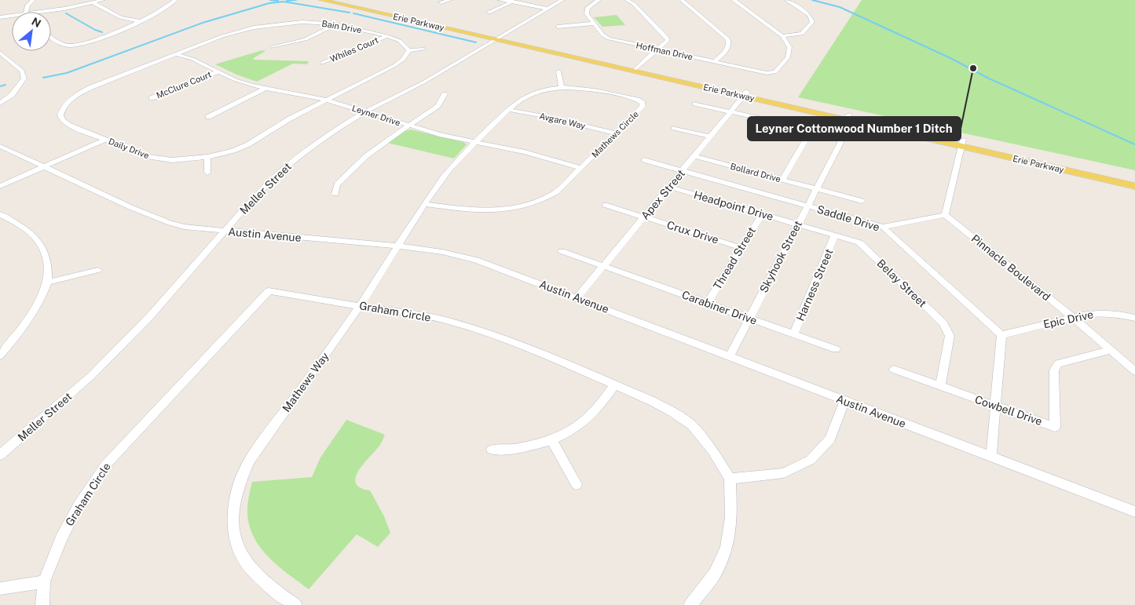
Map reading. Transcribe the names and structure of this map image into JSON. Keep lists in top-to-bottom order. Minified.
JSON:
{"streets":{"main road":["Erie Parkway"],"street":["Bain Drive","Whiles Court","Hoffman Drive","McClure Court","Leyner Drive","Avgare Way","Mathews Circle","Daily Drive","Bollard Drive","Meller Street","Apex Street","Headpoint Drive","Saddle Drive","Crux Drive","Austin Avenue","Skyhook Street","Thread Street","Pinnacle Boulevard","Belay Street","Harness Street","Carabiner Drive","Graham Circle","Epic Drive","Mathews Way","Cowbell Drive"]},"crossings":[["Erie Parkway","Meller Street"],["Erie Parkway","Apex Street"],["Erie Parkway","Skyhook Street"],["Bain Drive","Whiles Court"],["Bain Drive","Leyner Drive"],["Bain Drive","Daily Drive"],["McClure Court","Leyner Drive"],["Leyner Drive","Mathews Circle"],["Leyner Drive","Daily Drive"],["Leyner Drive","Meller Street"],["Avgare Way","Mathews Circle"],["Mathews Circle","Austin Avenue"],["Mathews Circle","Mathews Way"],["Bollard Drive","Apex Street"],["Bollard Drive","Skyhook Street"],["Meller Street","Austin Avenue"],["Apex Street","Headpoint Drive"],["Apex Street","Saddle Drive"],["Apex Street","Crux Drive"],["Apex Street","Austin Avenue"],["Apex Street","Carabiner Drive"],["Headpoint Drive","Skyhook Street"],["Headpoint Drive","Thread Street"],["Headpoint Drive","Belay Street"],["Saddle Drive","Skyhook Street"],["Saddle Drive","Epic Drive"],["Crux Drive","Thread Street"],["Austin Avenue","Skyhook Street"],["Austin Avenue","Mathews Way"],["Skyhook Street","Belay Street"],["Skyhook Street","Carabiner Drive"],["Thread Street","Carabiner Drive"],["Pinnacle Boulevard","Epic Drive"],["Pinnacle Boulevard","Cowbell Drive"],["Belay Street","Harness Street"],["Belay Street","Cowbell Drive"],["Harness Street","Carabiner Drive"],["Graham Circle","Mathews Way"]],"places":["Leyner Cottonwood Number 1 Ditch"],"north":"top right"}
